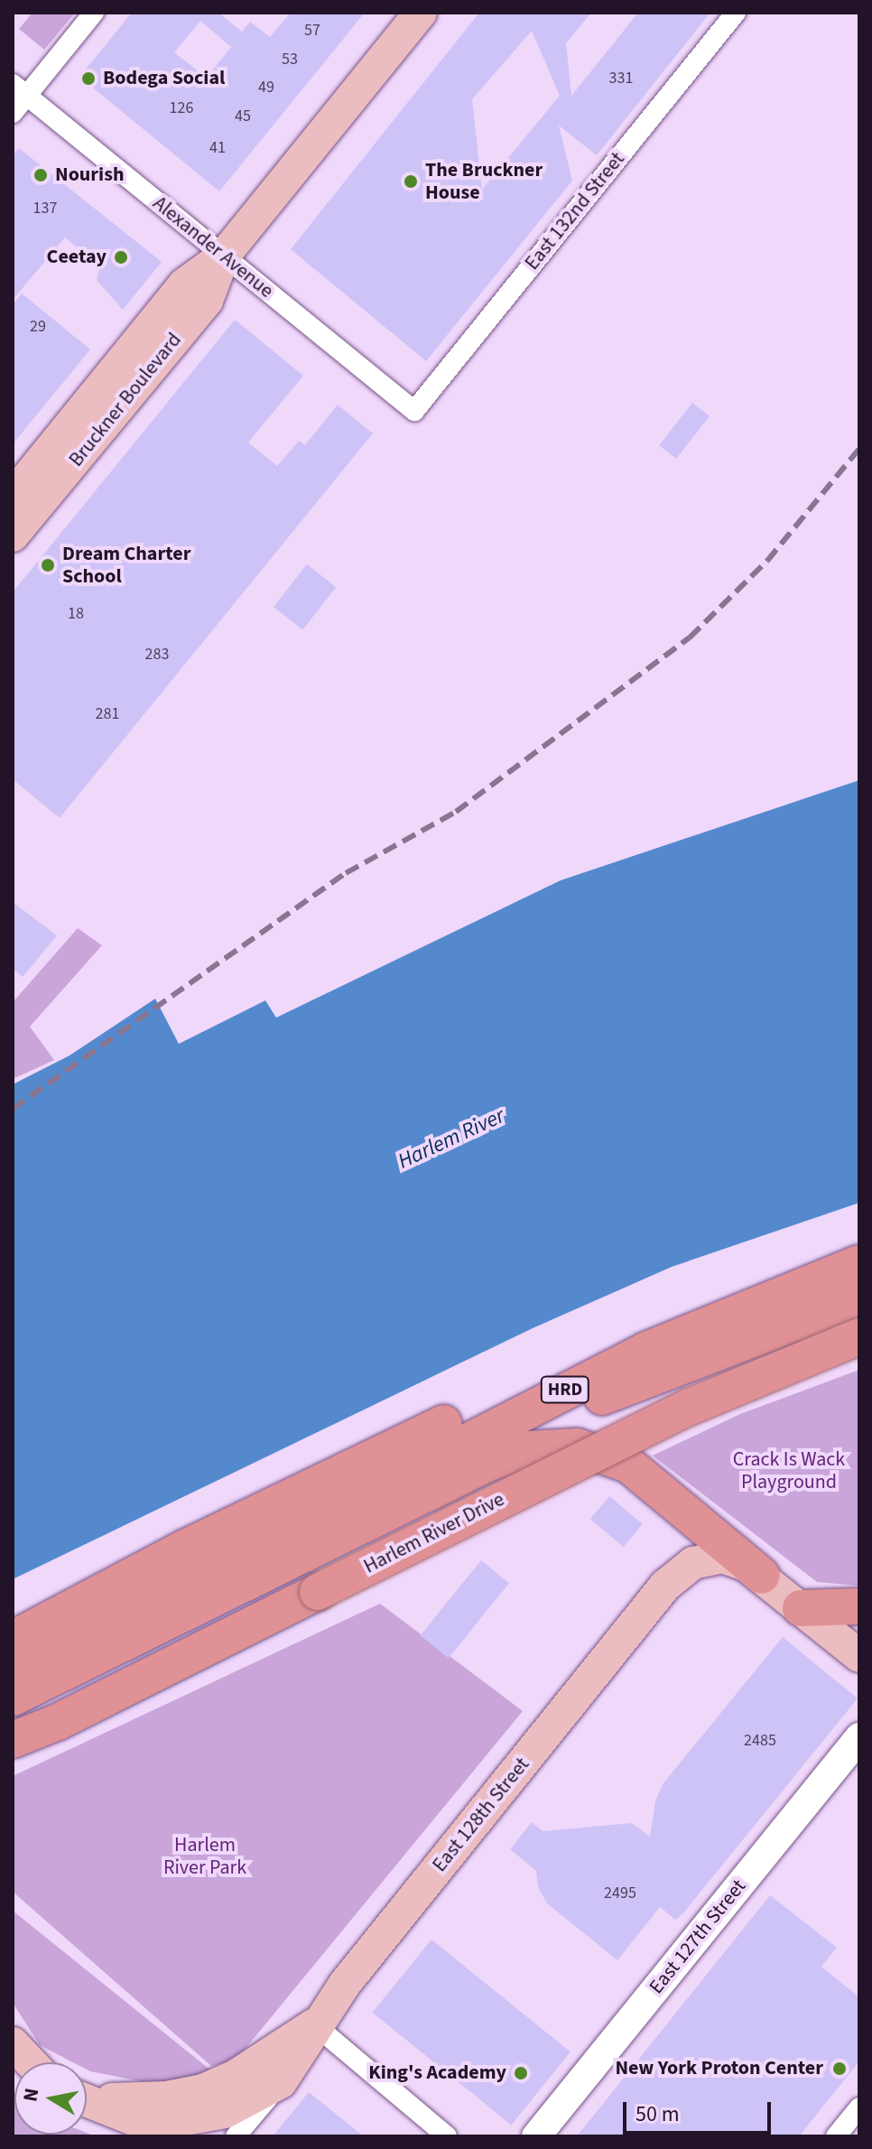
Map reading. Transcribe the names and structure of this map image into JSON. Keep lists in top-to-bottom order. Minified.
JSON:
{"streets":{"highway":["HRD","Harlem River Drive"],"main road":["Bruckner Boulevard","East 128th Street","East 127th Street"],"street":["East 132nd Street","Alexander Avenue"]},"crossings":[["East 132nd Street","Alexander Avenue"],["Alexander Avenue","Bruckner Boulevard"]],"water":["Harlem River"],"parks":["Crack Is Wack Playground","Harlem River Park"],"places":["Bodega Social","Nourish","The Bruckner House","Ceetay","Dream Charter School","New York Proton Center","King's Academy"],"house_numbers":["57","53","331","49","126","45","41","137","29","18","283","281","2485","2495"],"scale_bar":"50 m","north":"left"}
